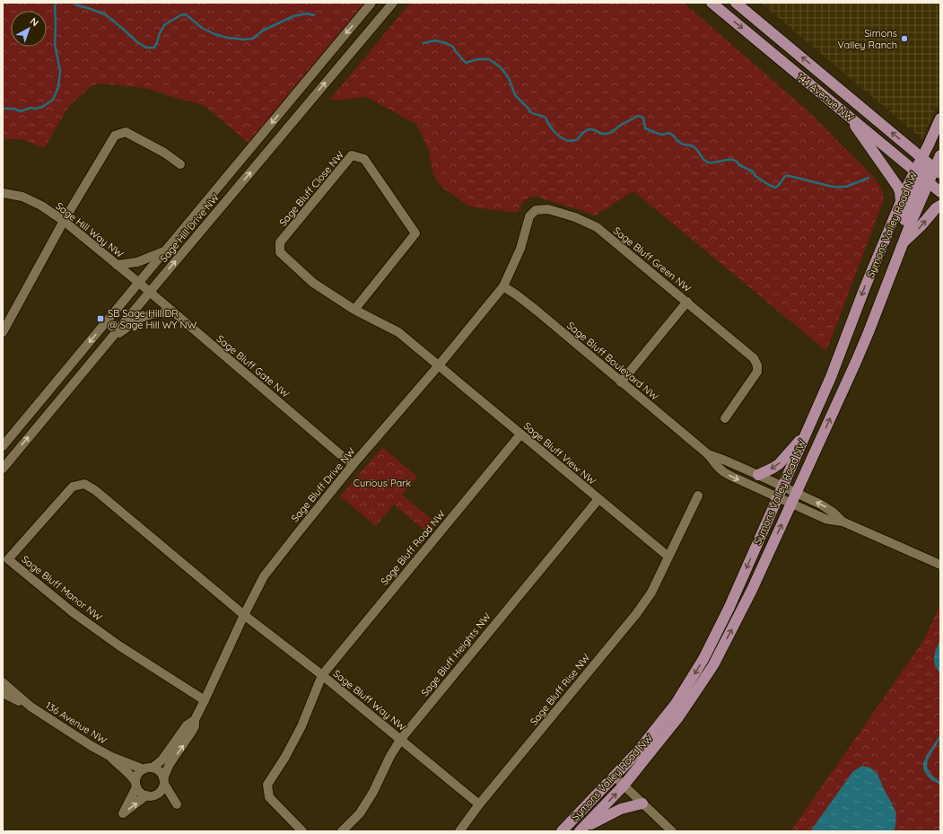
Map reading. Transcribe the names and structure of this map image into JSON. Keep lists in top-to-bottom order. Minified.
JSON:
{"streets":{"main road":["144 Avenue NW","Symons Valley Road NW"],"street":["Sage Bluff Close NW","Sage Hill Drive NW","Sage Hill Way NW","Sage Bluff Green NW","Sage Bluff Boulevard NW","Sage Bluff Gate NW","Sage Bluff View NW","Sage Bluff Drive NW","Sage Bluff Road NW","Sage Bluff Manor NW","Sage Bluff Heights NW","Sage Bluff Rise NW","Sage Bluff Way NW","136 Avenue NW"]},"crossings":[["144 Avenue NW","Symons Valley Road NW"],["Sage Bluff Close NW","Sage Bluff View NW"],["Sage Bluff Close NW","Sage Bluff Drive NW"],["Symons Valley Road NW","Sage Bluff Boulevard NW"],["Sage Hill Drive NW","Sage Hill Way NW"],["Sage Hill Drive NW","Sage Bluff Gate NW"],["Sage Hill Way NW","Sage Bluff Gate NW"],["Sage Bluff Green NW","Sage Bluff Boulevard NW"],["Sage Bluff Green NW","Sage Bluff Drive NW"],["Sage Bluff Boulevard NW","Sage Bluff Drive NW"],["Sage Bluff Gate NW","Sage Bluff Drive NW"],["Sage Bluff View NW","Sage Bluff Drive NW"],["Sage Bluff View NW","Sage Bluff Road NW"],["Sage Bluff View NW","Sage Bluff Heights NW"],["Sage Bluff View NW","Sage Bluff Rise NW"],["Sage Bluff Drive NW","Sage Bluff Manor NW"],["Sage Bluff Drive NW","Sage Bluff Way NW"],["Sage Bluff Drive NW","136 Avenue NW"],["Sage Bluff Road NW","Sage Bluff Way NW"],["Sage Bluff Manor NW","Sage Bluff Way NW"],["Sage Bluff Heights NW","Sage Bluff Way NW"],["Sage Bluff Rise NW","Sage Bluff Way NW"]],"parks":["Curious Park"],"places":{"other":["Simons Valley Ranch"],"transit":["SB Sage Hill DR @ Sage Hill WY NW"]},"north":"top right"}
